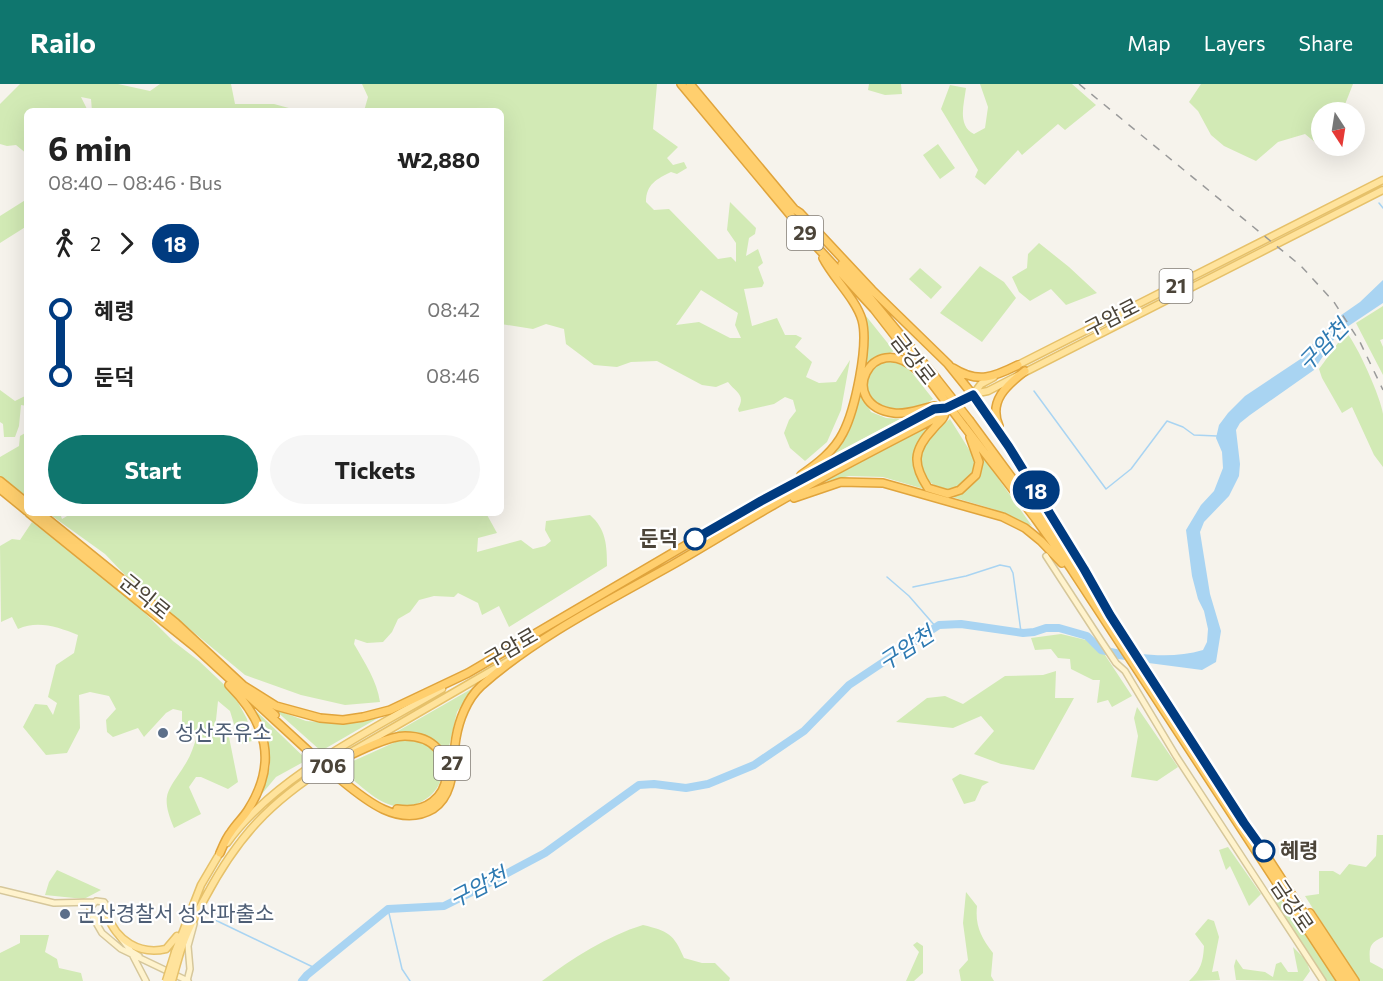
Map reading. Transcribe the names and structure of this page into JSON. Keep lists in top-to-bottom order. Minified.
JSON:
{"streets":{"highway":["29","21","구암로","금강로","군익로","27"],"main road":["706"]},"crossings":[["21","구암로"],["21","금강로"],["구암로","27"]],"water":["구암천"],"places":["둔덕","성산주유소","혜령","군산경찰서 성산파출소"],"lines":["bus line 18"],"north":"bottom","page":{"header":"Railo","nav":["Map","Layers","Share"],"on_map":"18","heading":["6 min","08:40 – 08:46 · Bus","₩2,880"],"legs":["2","18"],"list":[{"name":"혜령","value":"08:42"},{"name":"둔덕","value":"08:46"}],"buttons":["Start","Tickets"]}}
